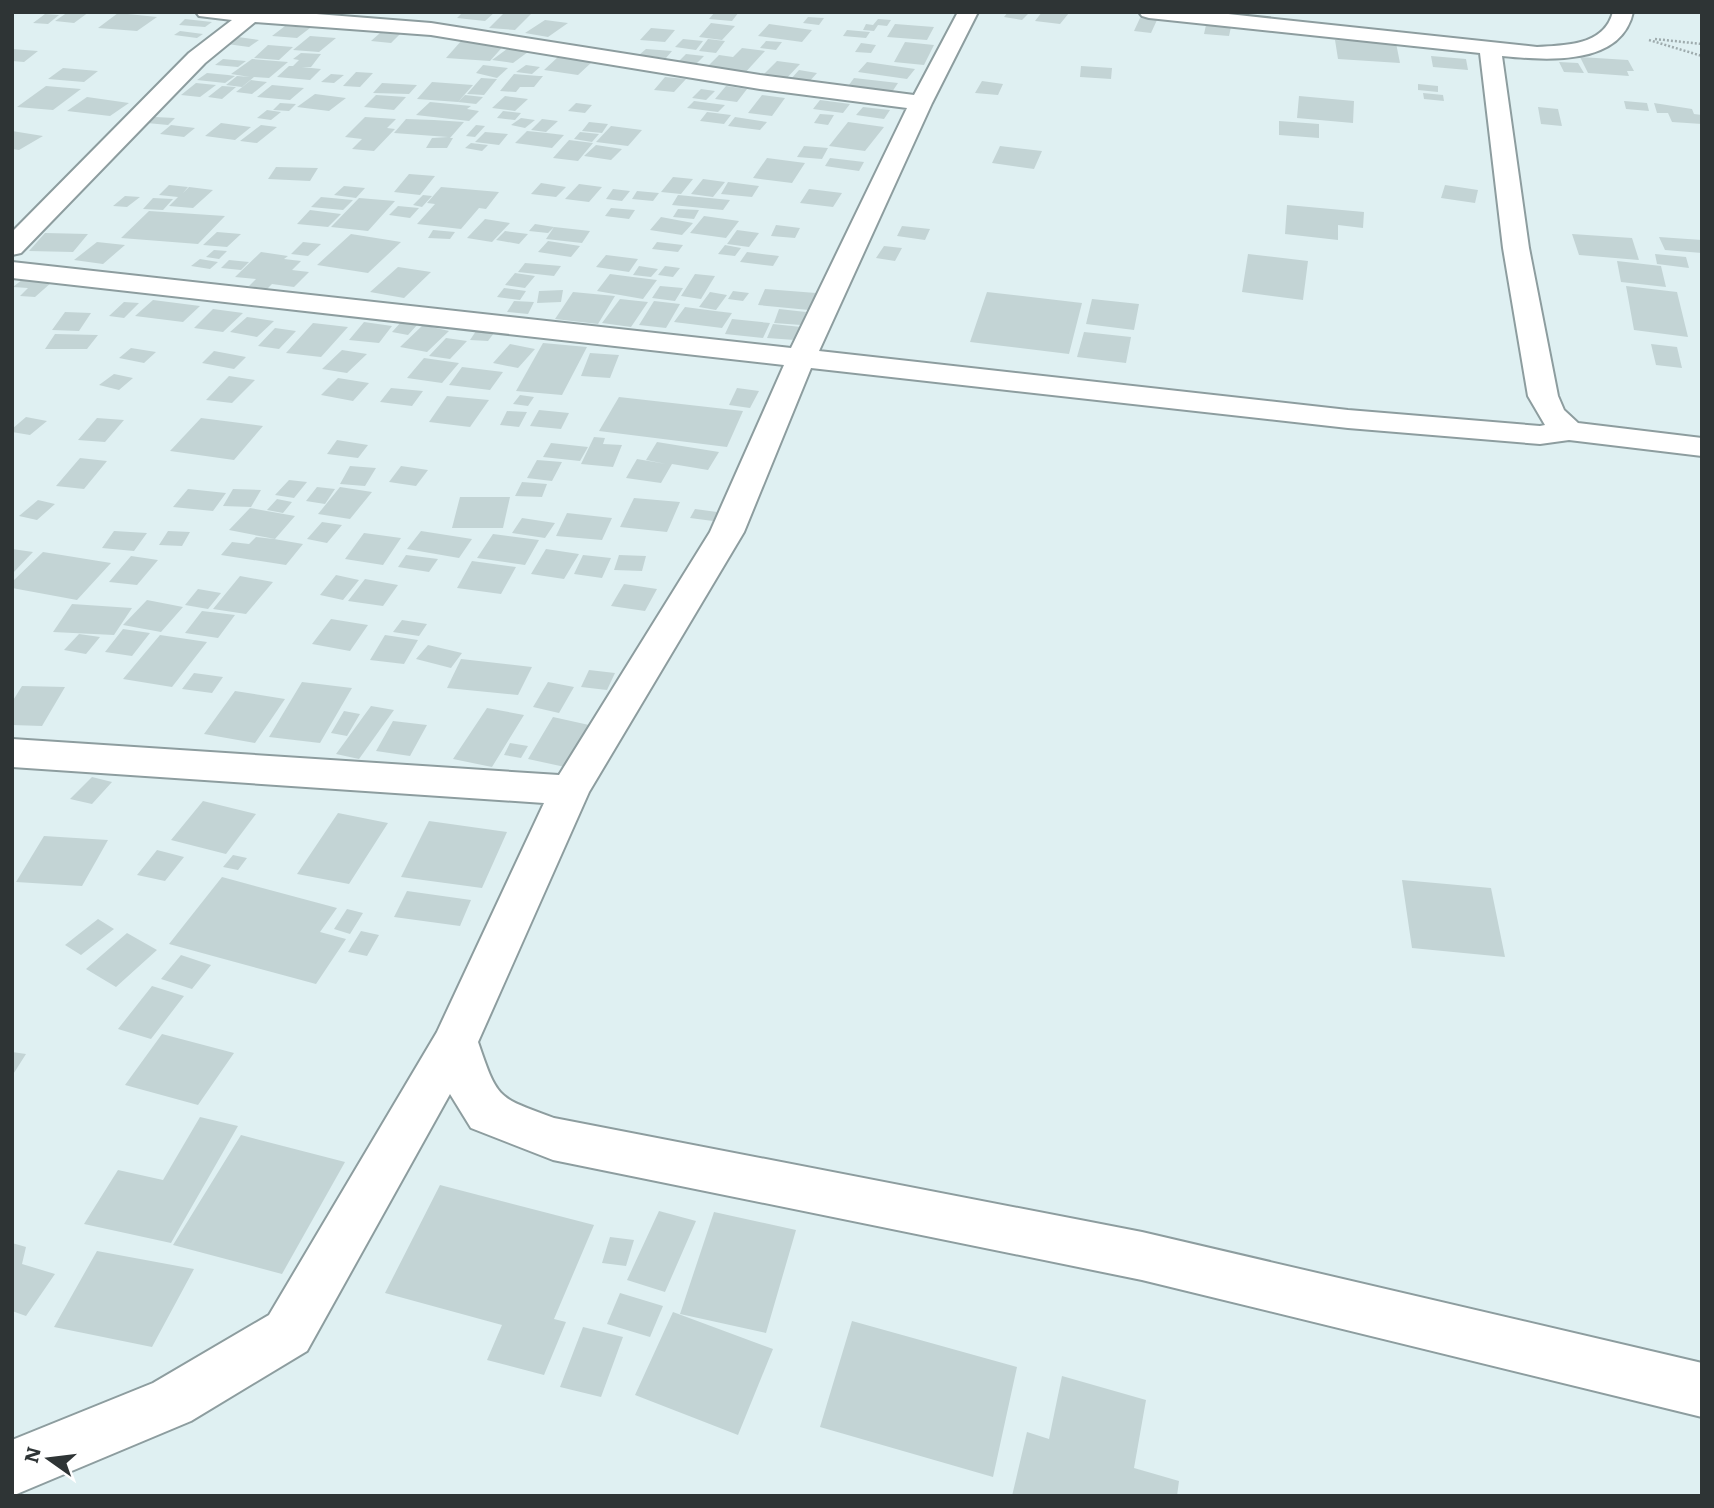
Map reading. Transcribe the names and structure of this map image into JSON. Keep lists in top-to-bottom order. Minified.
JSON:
{"north":"left"}
